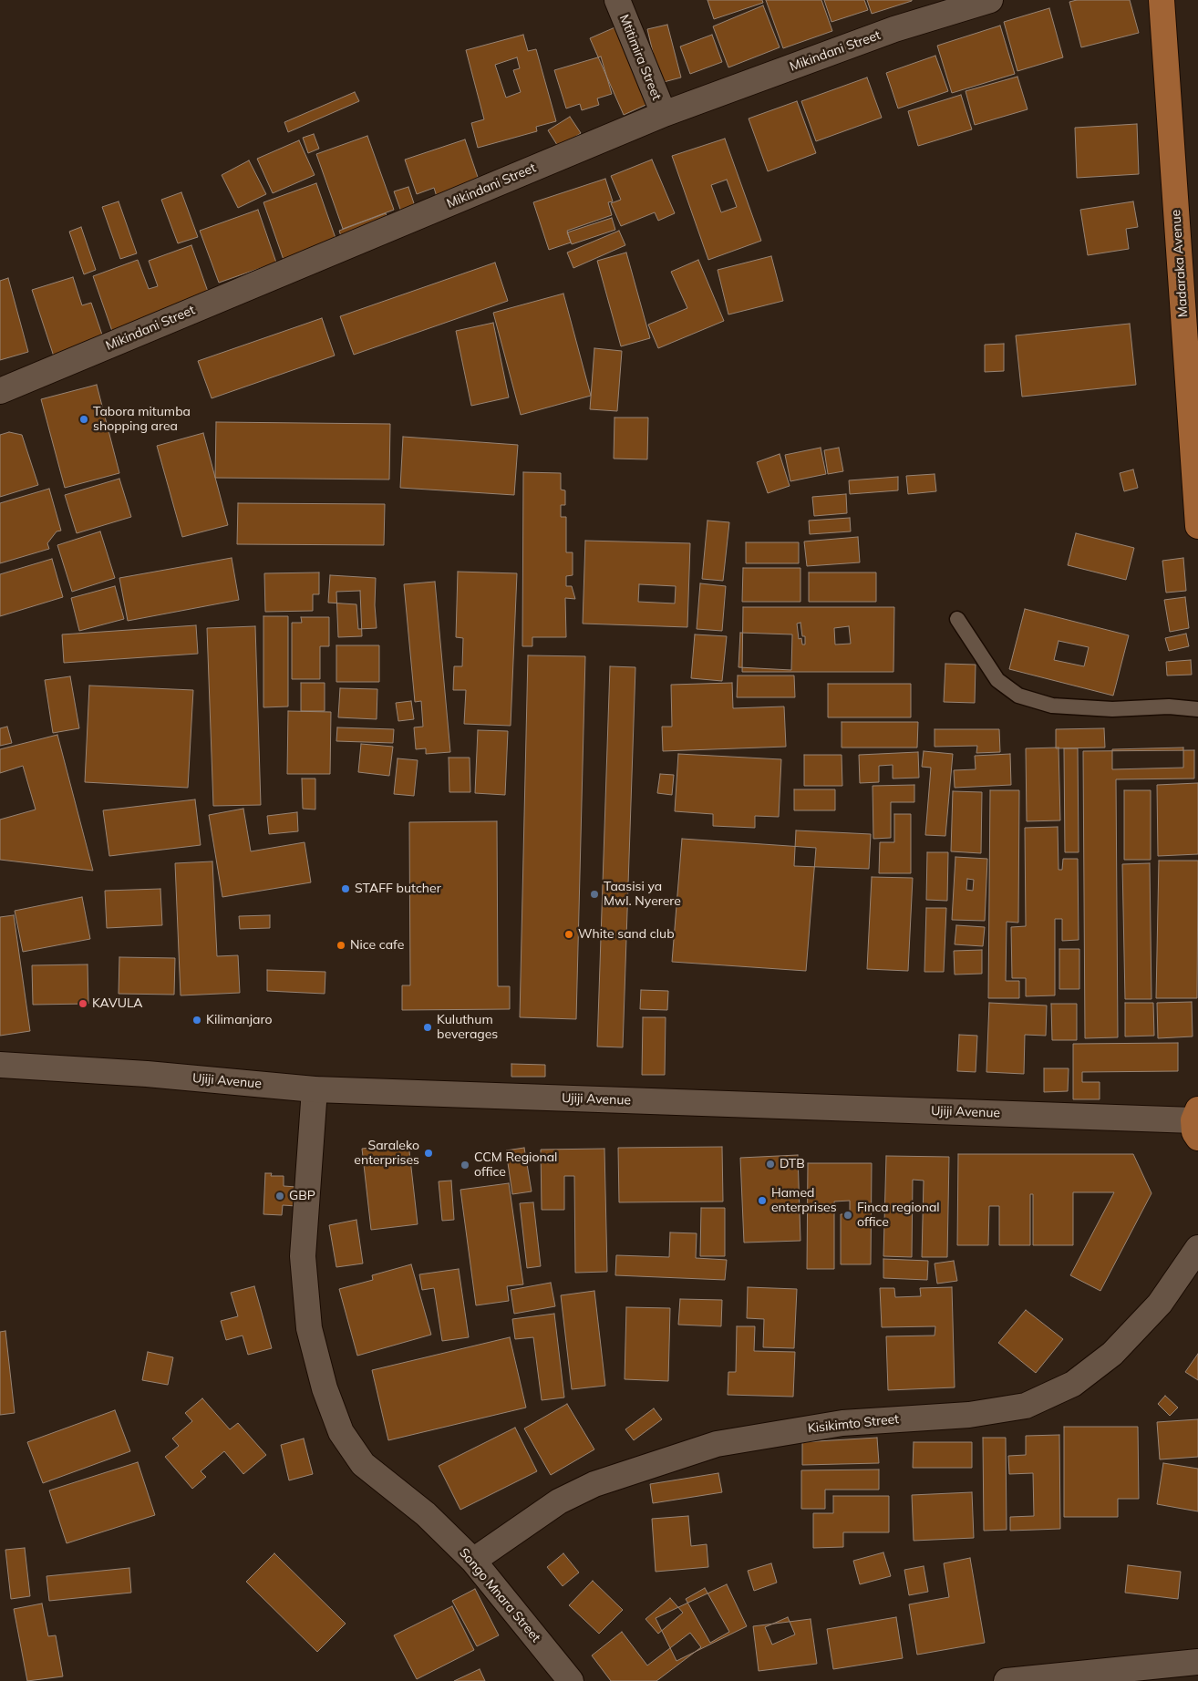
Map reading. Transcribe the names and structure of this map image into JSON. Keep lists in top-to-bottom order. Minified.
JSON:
{"streets":{"main road":["Madaraka Avenue"],"street":["Mikindani Street","Mtitimira Street","Ujiji Avenue","Kisikimto Street","Songo Mnara Street"]},"crossings":[["Mikindani Street","Mtitimira Street"],["Ujiji Avenue","Songo Mnara Street"],["Kisikimto Street","Songo Mnara Street"]],"places":["Tabora mitumba shopping area","STAFF butcher","Taasisi ya Mwl. Nyerere","White sand club","Nice cafe","KAVULA","Kilimanjaro","Kuluthum beverages","Saraleko enterprises","DTB","CCM Regional office","GBP","Hamed enterprises","Finca regional office"]}
